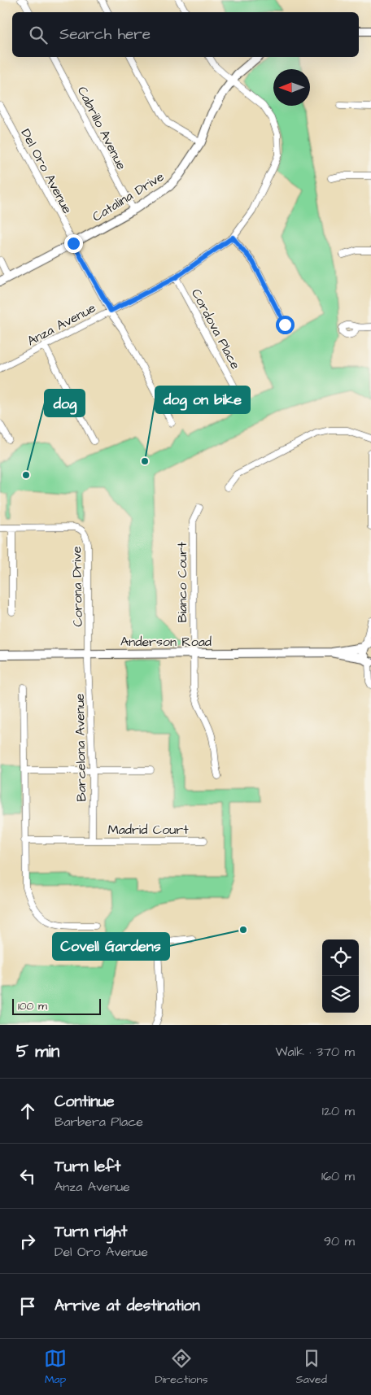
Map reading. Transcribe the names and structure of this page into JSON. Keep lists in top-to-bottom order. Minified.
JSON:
{"streets":{"street":["Cabrillo Avenue","Del Oro Avenue","Catalina Drive","Anza Avenue","Cordova Place","Bianco Court","Corona Drive","Anderson Road","Barcelona Avenue","Madrid Court"]},"crossings":[["Cabrillo Avenue","Catalina Drive"],["Del Oro Avenue","Catalina Drive"],["Del Oro Avenue","Anza Avenue"],["Catalina Drive","Anza Avenue"],["Anza Avenue","Cordova Place"],["Bianco Court","Anderson Road"],["Corona Drive","Anderson Road"],["Corona Drive","Barcelona Avenue"],["Anderson Road","Barcelona Avenue"],["Barcelona Avenue","Madrid Court"]],"places":["dog on bike","dog","Covell Gardens"],"scale_bar":"100 m","north":"left","page":{"search":"Search here","scale":"100 m","heading":["5 min","Walk · 370 m"],"list":[["Continue","Barbera Place","120 m"],["Turn left","Anza Avenue","160 m"],["Turn right","Del Oro Avenue","90 m"],"Arrive at destination"],"nav":["Map","Directions","Saved"]}}
